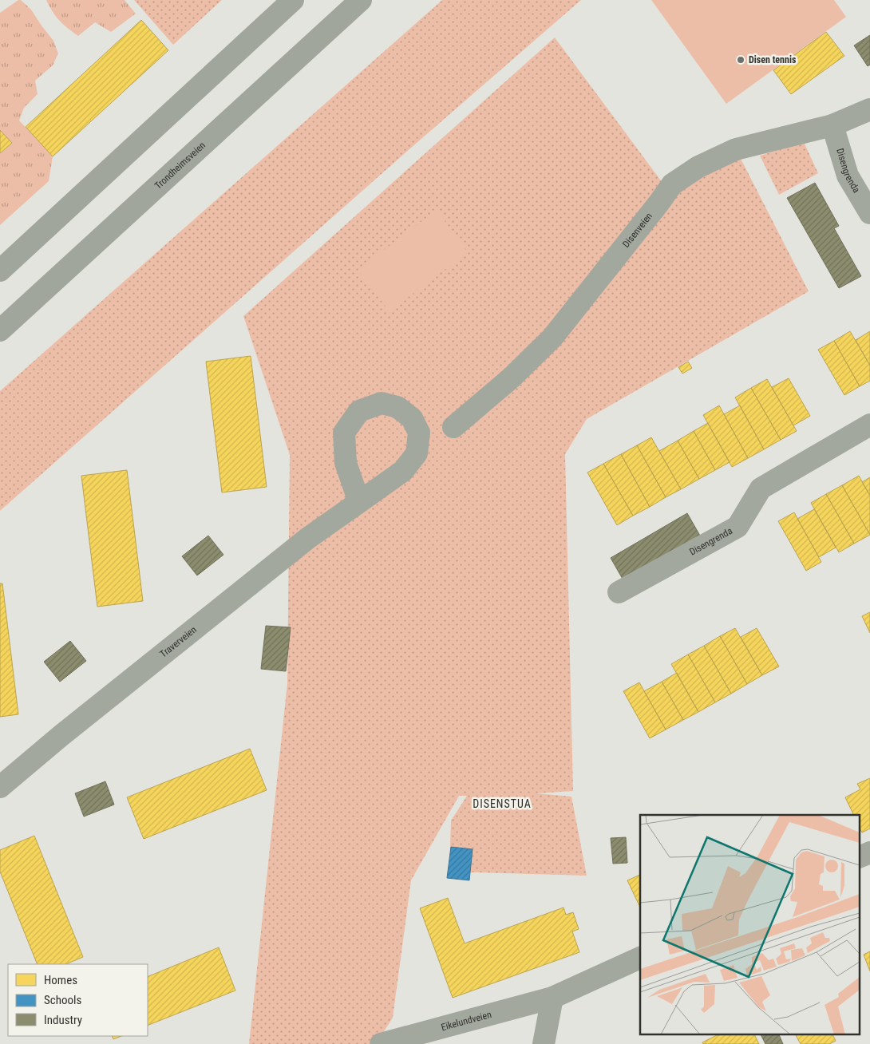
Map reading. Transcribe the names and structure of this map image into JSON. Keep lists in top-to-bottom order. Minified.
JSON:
{"streets":{"highway":["Trondheimsveien"],"street":["Disengrenda","Disenveien","Traverveien","Eikelundveien"]},"crossings":[["Disengrenda","Disenveien"]],"districts":["DISENSTUA"],"places":["Disen tennis"],"legend":["Homes","Schools","Industry"]}
